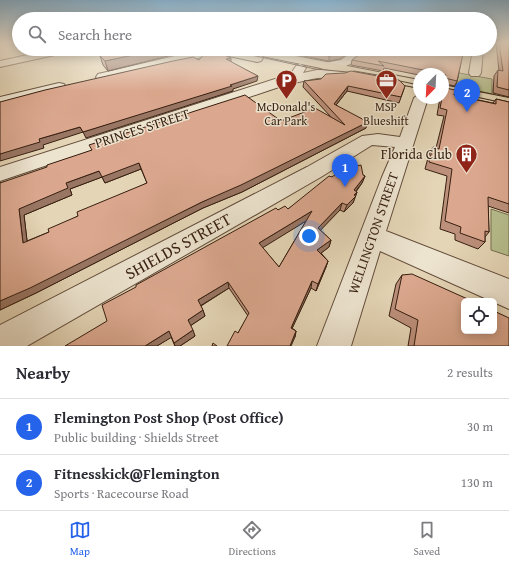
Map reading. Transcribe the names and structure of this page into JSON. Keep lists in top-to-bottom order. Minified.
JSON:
{"streets":{"street":["PRINCES STREET","WELLINGTON STREET","SHIELDS STREET"]},"crossings":[["WELLINGTON STREET","SHIELDS STREET"]],"places":{"parking":["McDonald's Car Park"],"office":["MSP Blueshift"],"building":["Florida Club"]},"north":"bottom left","page":{"search":"Search here","pins":["2","1"],"heading":["Nearby","2 results"],"list":[{"mark":"1","name":"Flemington Post Shop (Post Office)","note":"Public building · Shields Street","value":"30 m"},{"mark":"2","name":"Fitnesskick@Flemington","note":"Sports · Racecourse Road","value":"130 m"}],"nav":["Map","Directions","Saved"]}}
